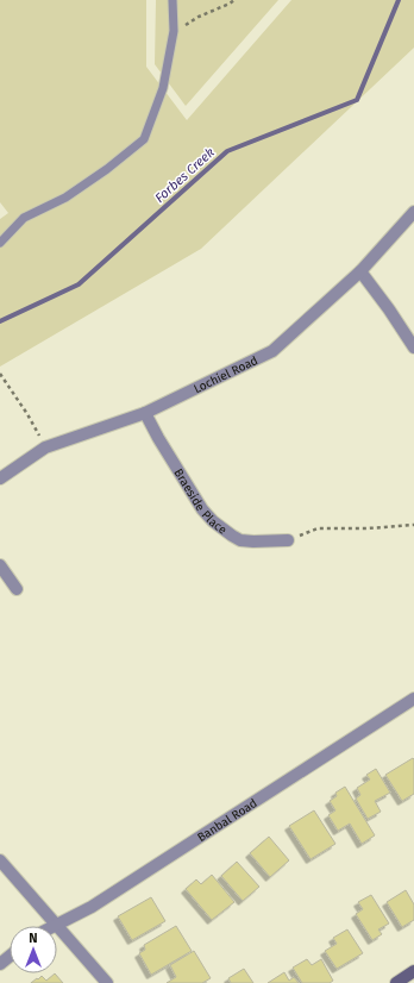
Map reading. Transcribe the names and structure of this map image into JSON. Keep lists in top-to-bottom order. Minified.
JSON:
{"streets":{"street":["Lochiel Road","Braeside Place","Banbal Road"]},"crossings":[["Lochiel Road","Braeside Place"]],"water":["Forbes Creek"],"north":"top"}
